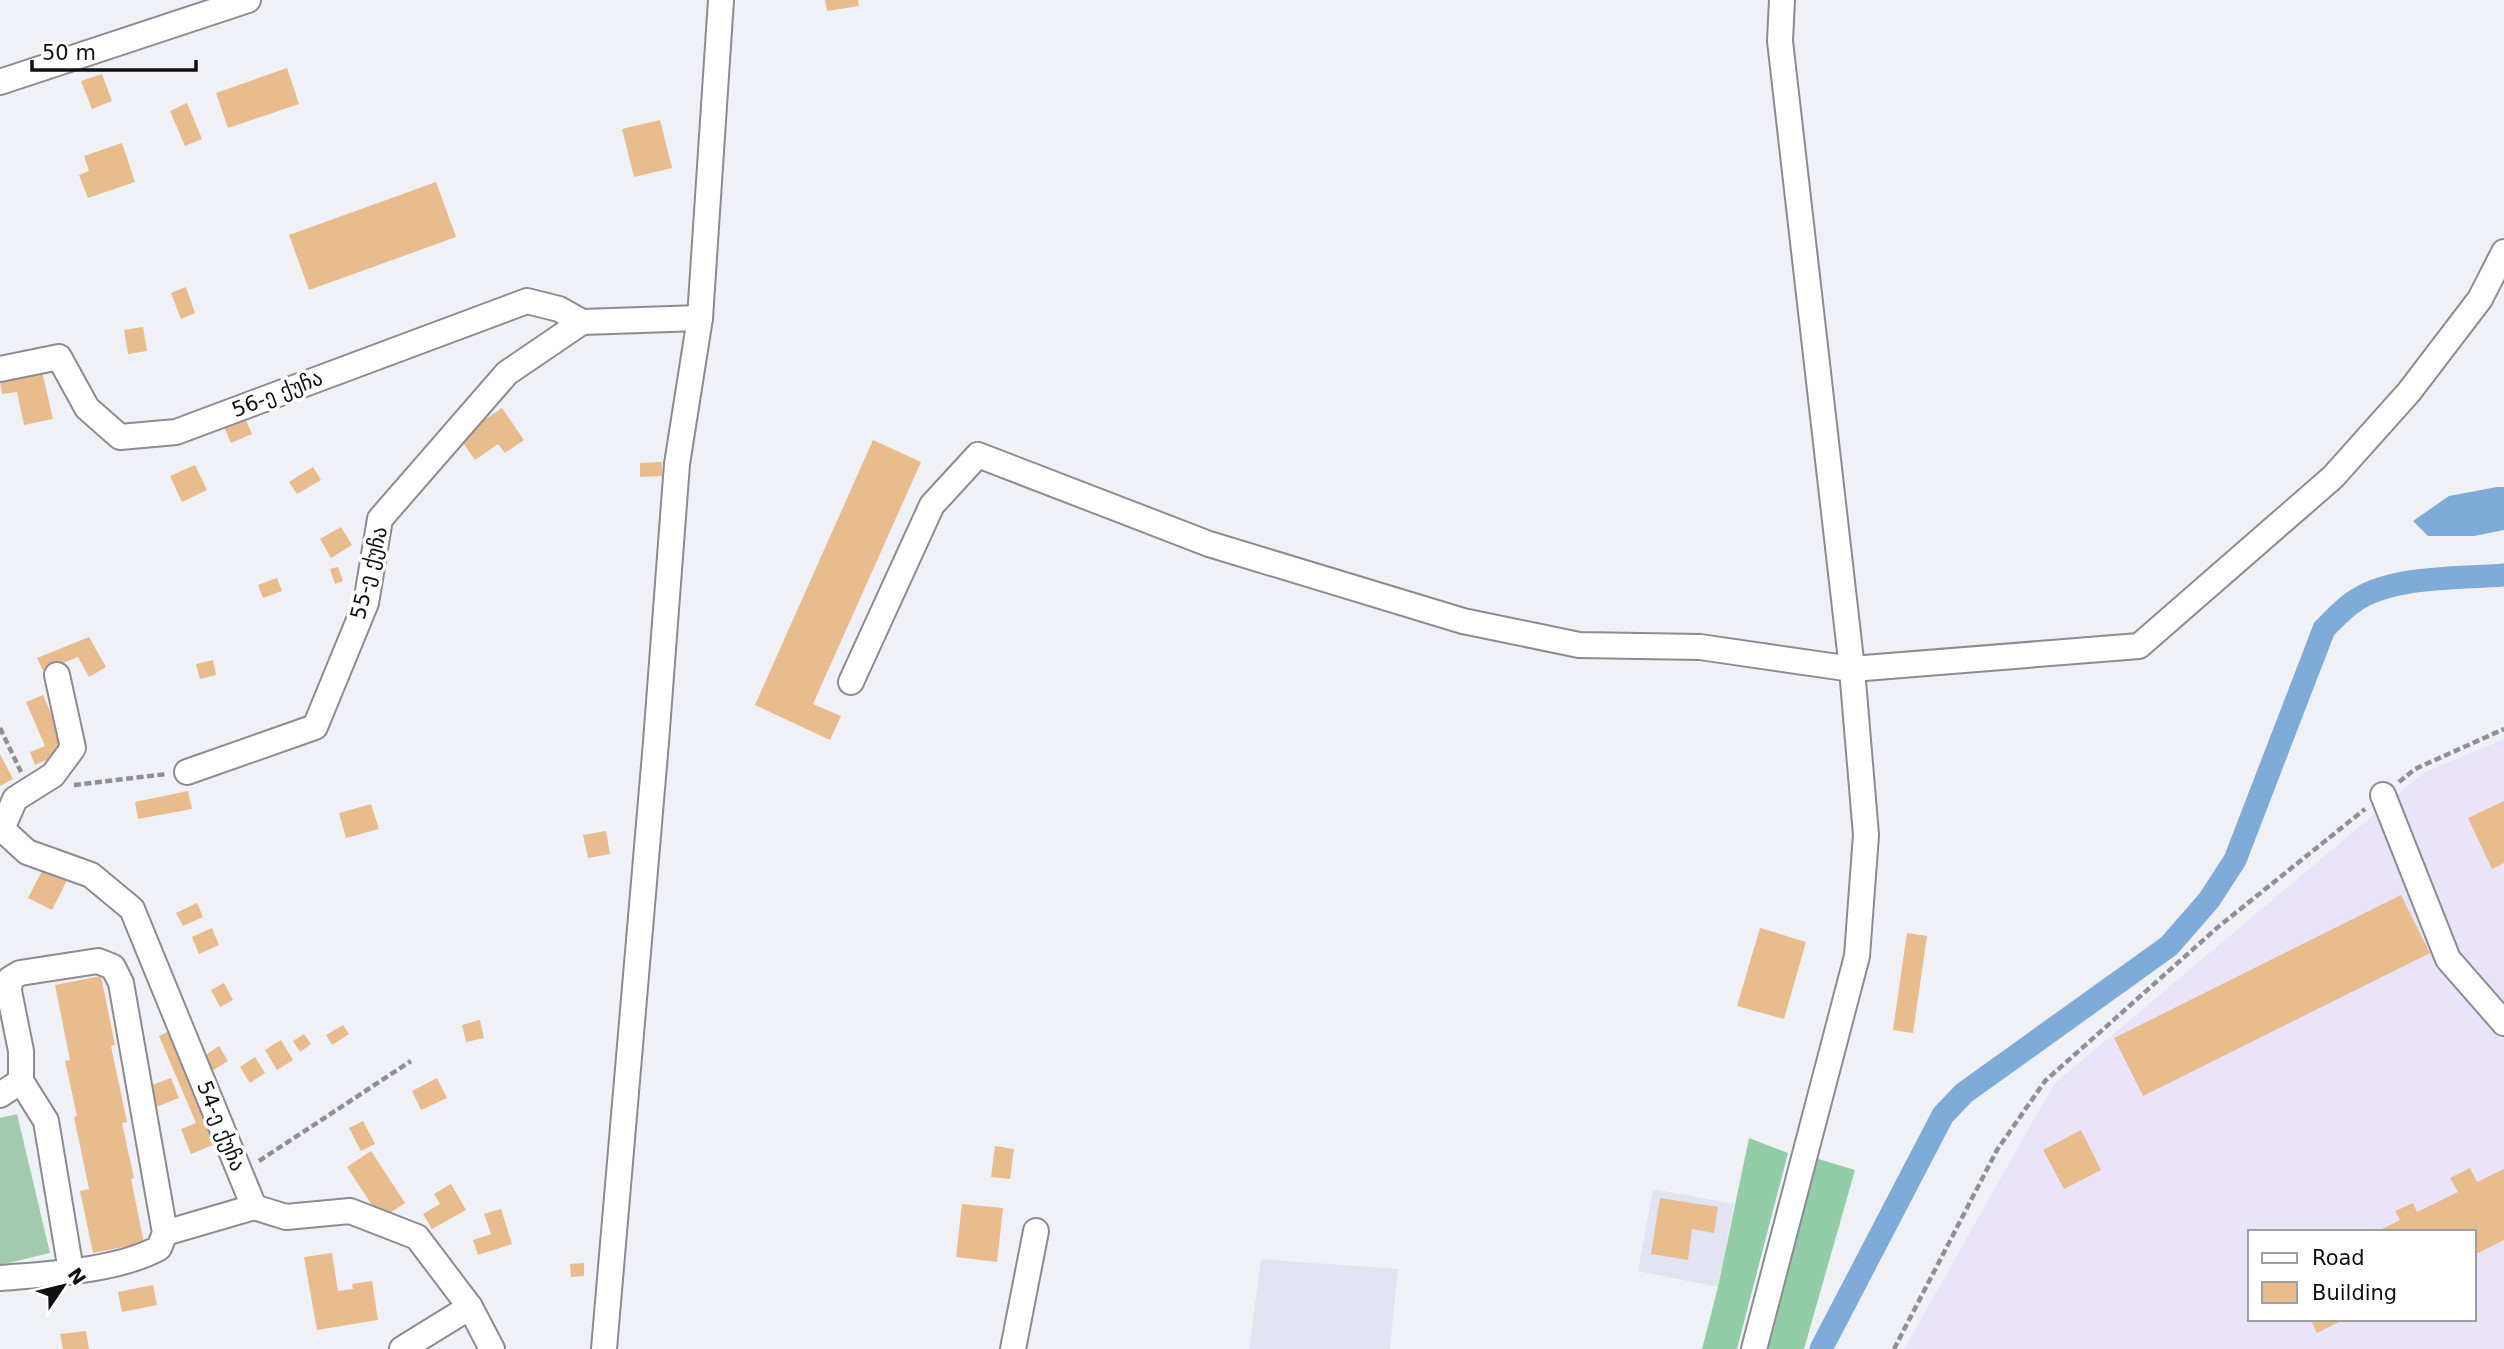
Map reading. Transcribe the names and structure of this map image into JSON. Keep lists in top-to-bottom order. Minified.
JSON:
{"streets":{"street":["56-ე ქუჩა","55-ე ქუჩა","54-ე ქუჩა"]},"crossings":[["56-ე ქუჩა","55-ე ქუჩა"]],"legend":["Road","Building"],"scale_bar":"50 m","north":"top right"}
